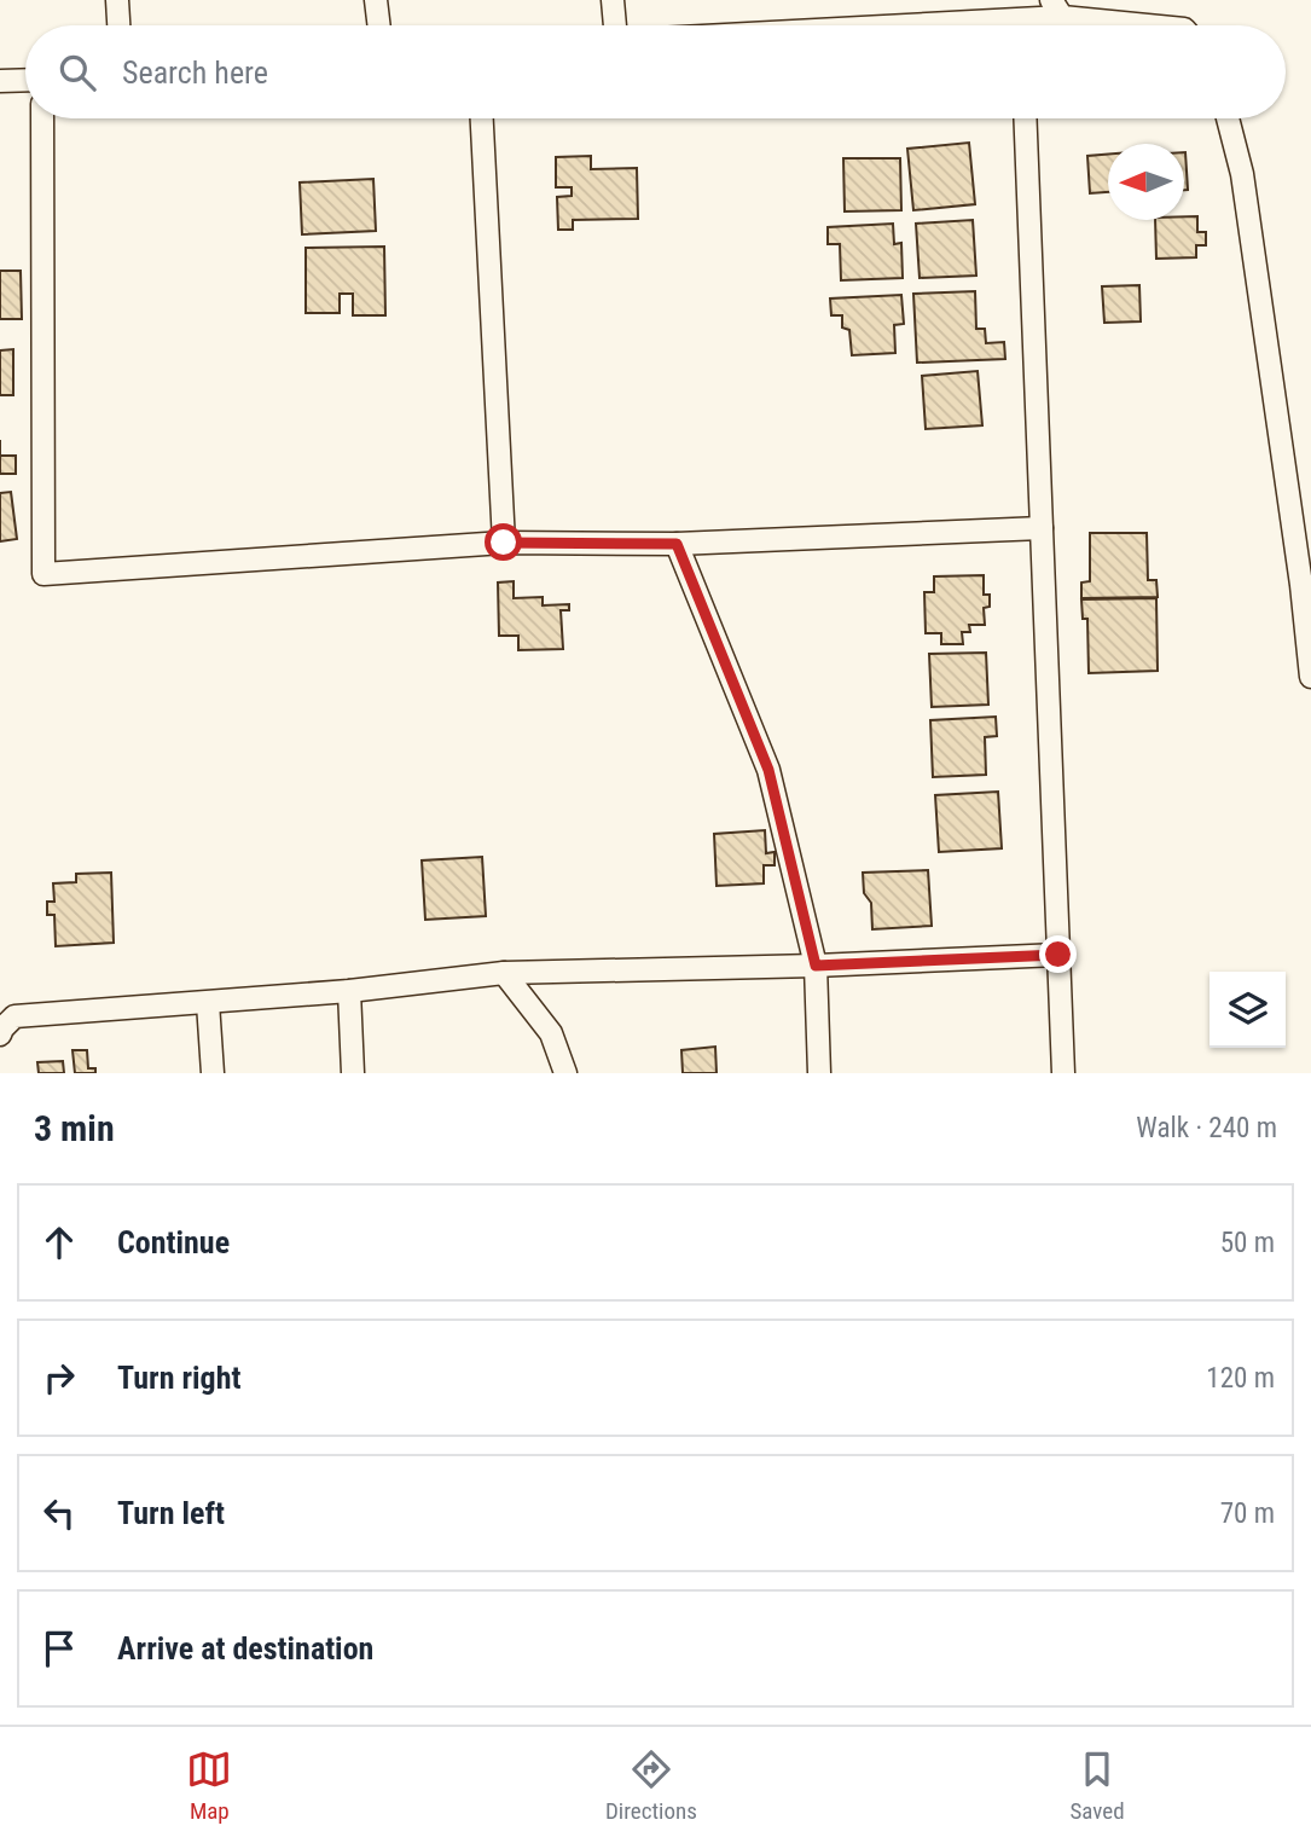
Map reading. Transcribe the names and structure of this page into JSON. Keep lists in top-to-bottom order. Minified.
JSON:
{"north":"left","page":{"search":"Search here","heading":["3 min","Walk · 240 m"],"list":[["Continue","50 m"],["Turn right","120 m"],["Turn left","70 m"],"Arrive at destination"],"nav":["Map","Directions","Saved"]}}
